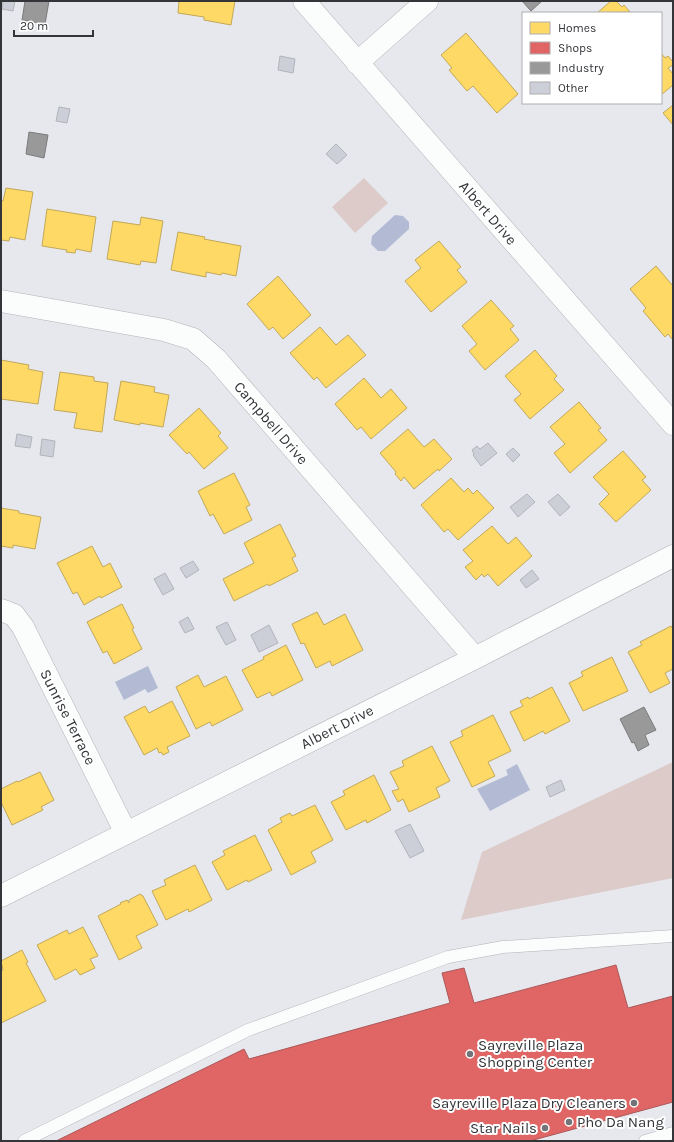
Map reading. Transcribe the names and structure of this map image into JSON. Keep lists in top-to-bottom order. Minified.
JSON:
{"streets":{"street":["Albert Drive","Campbell Drive","Sunrise Terrace"]},"crossings":[["Albert Drive","Campbell Drive"],["Albert Drive","Sunrise Terrace"]],"places":["Sayreville Plaza Shopping Center","Sayreville Plaza Dry Cleaners","Pho Da Nang","Star Nails"],"legend":["Homes","Shops","Industry","Other"],"scale_bar":"20 m"}
